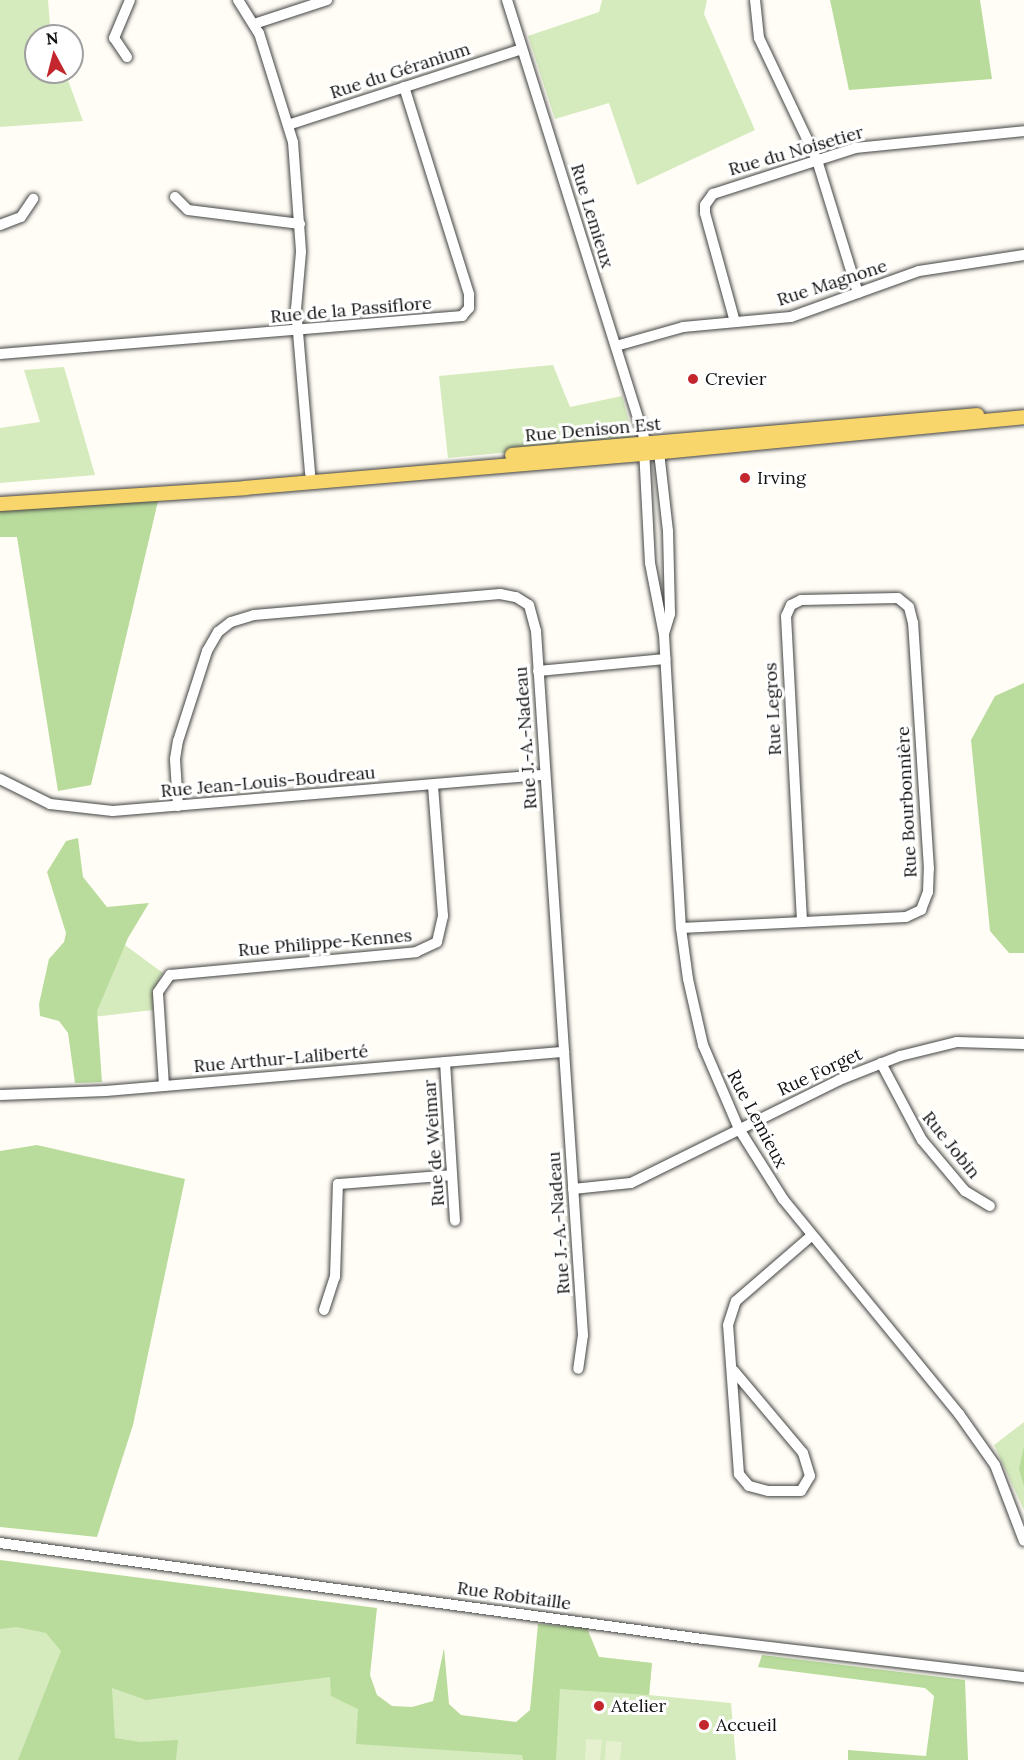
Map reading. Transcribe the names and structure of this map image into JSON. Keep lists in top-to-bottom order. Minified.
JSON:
{"streets":{"main road":["Rue Denison Est"],"street":["Rue du Géranium","Rue du Noisetier","Rue Lemieux","Rue Magnone","Rue de la Passiflore","Rue Legros","Rue J.-A.-Nadeau","Rue Jean-Louis-Boudreau","Rue Bourbonnière","Rue Philippe-Kennes","Rue Arthur-Laliberté","Rue Forget","Rue de Weimar","Rue Jobin","Rue Robitaille"]},"crossings":[["Rue du Géranium","Rue Lemieux"],["Rue du Géranium","Rue de la Passiflore"],["Rue du Noisetier","Rue Magnone"],["Rue Lemieux","Rue Magnone"],["Rue Lemieux","Rue Denison Est"],["Rue Lemieux","Rue Bourbonnière"],["Rue Lemieux","Rue Forget"],["Rue Legros","Rue Bourbonnière"],["Rue J.-A.-Nadeau","Rue Jean-Louis-Boudreau"],["Rue J.-A.-Nadeau","Rue Arthur-Laliberté"],["Rue J.-A.-Nadeau","Rue Forget"],["Rue Jean-Louis-Boudreau","Rue Philippe-Kennes"],["Rue Philippe-Kennes","Rue Arthur-Laliberté"],["Rue Arthur-Laliberté","Rue de Weimar"],["Rue Forget","Rue Jobin"]],"places":["Crevier","Irving","Atelier","Accueil"],"north":"top"}
